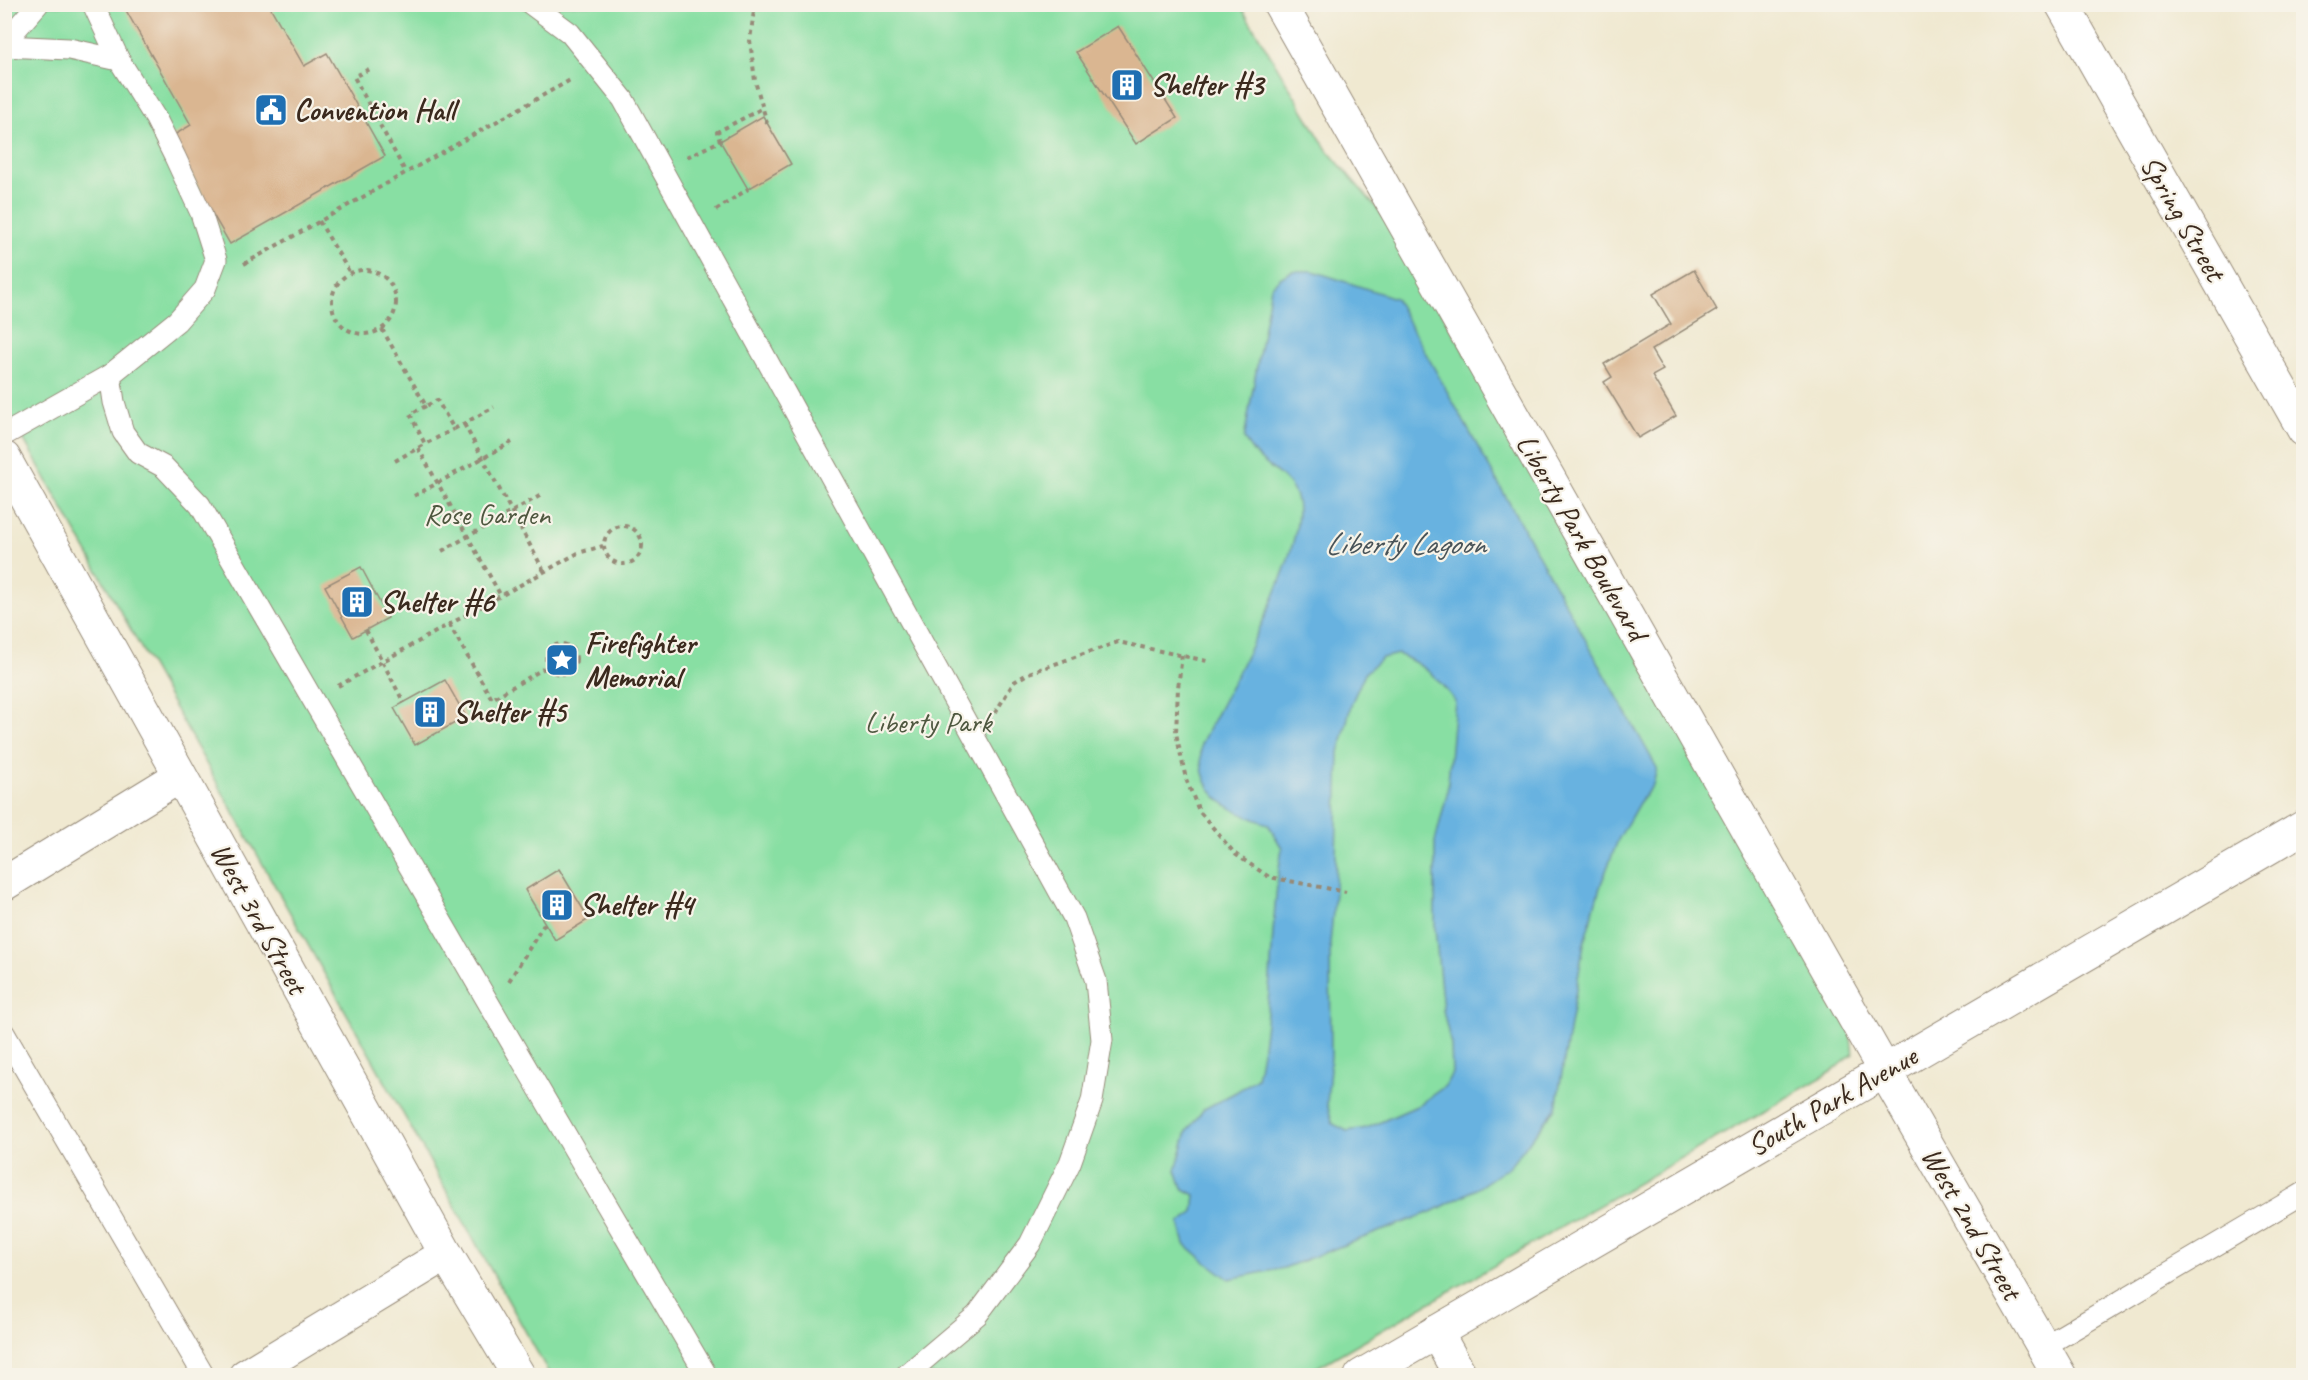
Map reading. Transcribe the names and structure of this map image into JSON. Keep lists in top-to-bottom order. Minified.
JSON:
{"streets":{"street":["Spring Street","Liberty Park Boulevard","West 3rd Street","South Park Avenue","West 2nd Street"]},"crossings":[["Liberty Park Boulevard","South Park Avenue"],["Liberty Park Boulevard","West 2nd Street"],["South Park Avenue","West 2nd Street"]],"water":["Liberty Lagoon"],"parks":["Rose Garden","Liberty Park"],"places":{"building":["Shelter #3","Shelter #6","Shelter #5","Shelter #4"],"public building":["Convention Hall"],"place":["Firefighter Memorial"]}}
